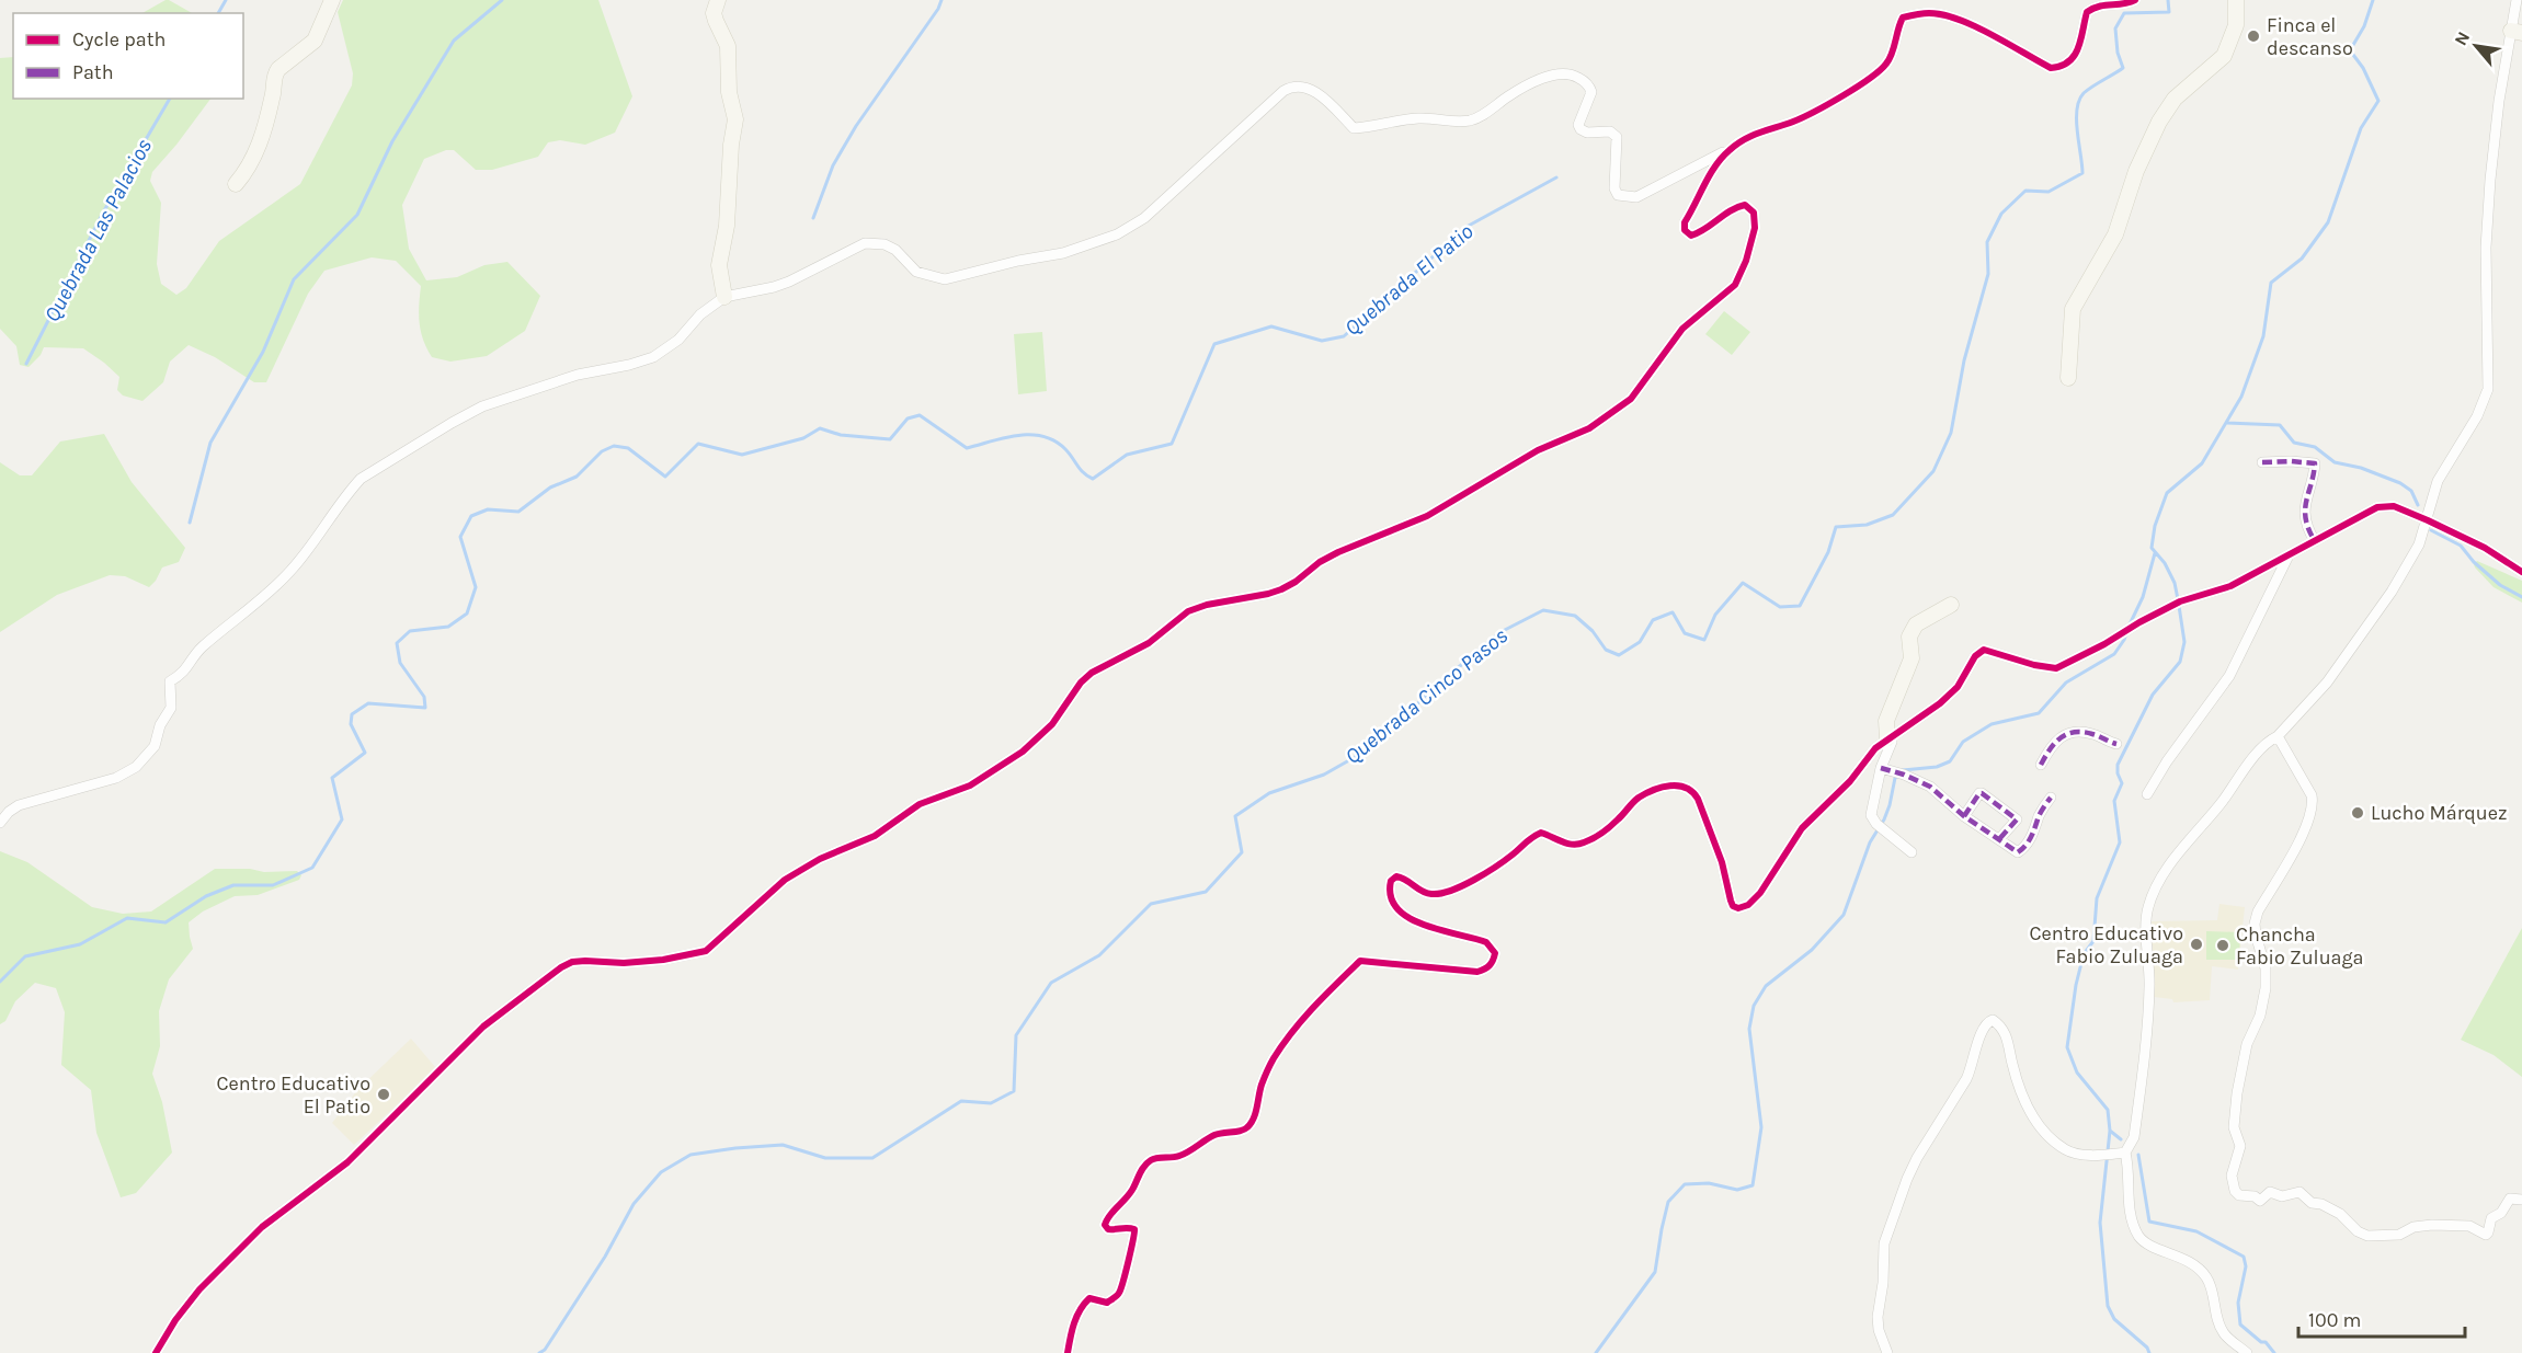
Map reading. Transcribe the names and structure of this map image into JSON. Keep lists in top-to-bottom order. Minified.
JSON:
{"water":["Quebrada Las Palacios","Quebrada El Patio","Quebrada Cinco Pasos"],"places":["Finca el descanso","Lucho Márquez","Centro Educativo Fabio Zuluaga","Chancha Fabio Zuluaga","Centro Educativo El Patio"],"legend":["Cycle path","Path"],"scale_bar":"100 m","north":"top left"}
